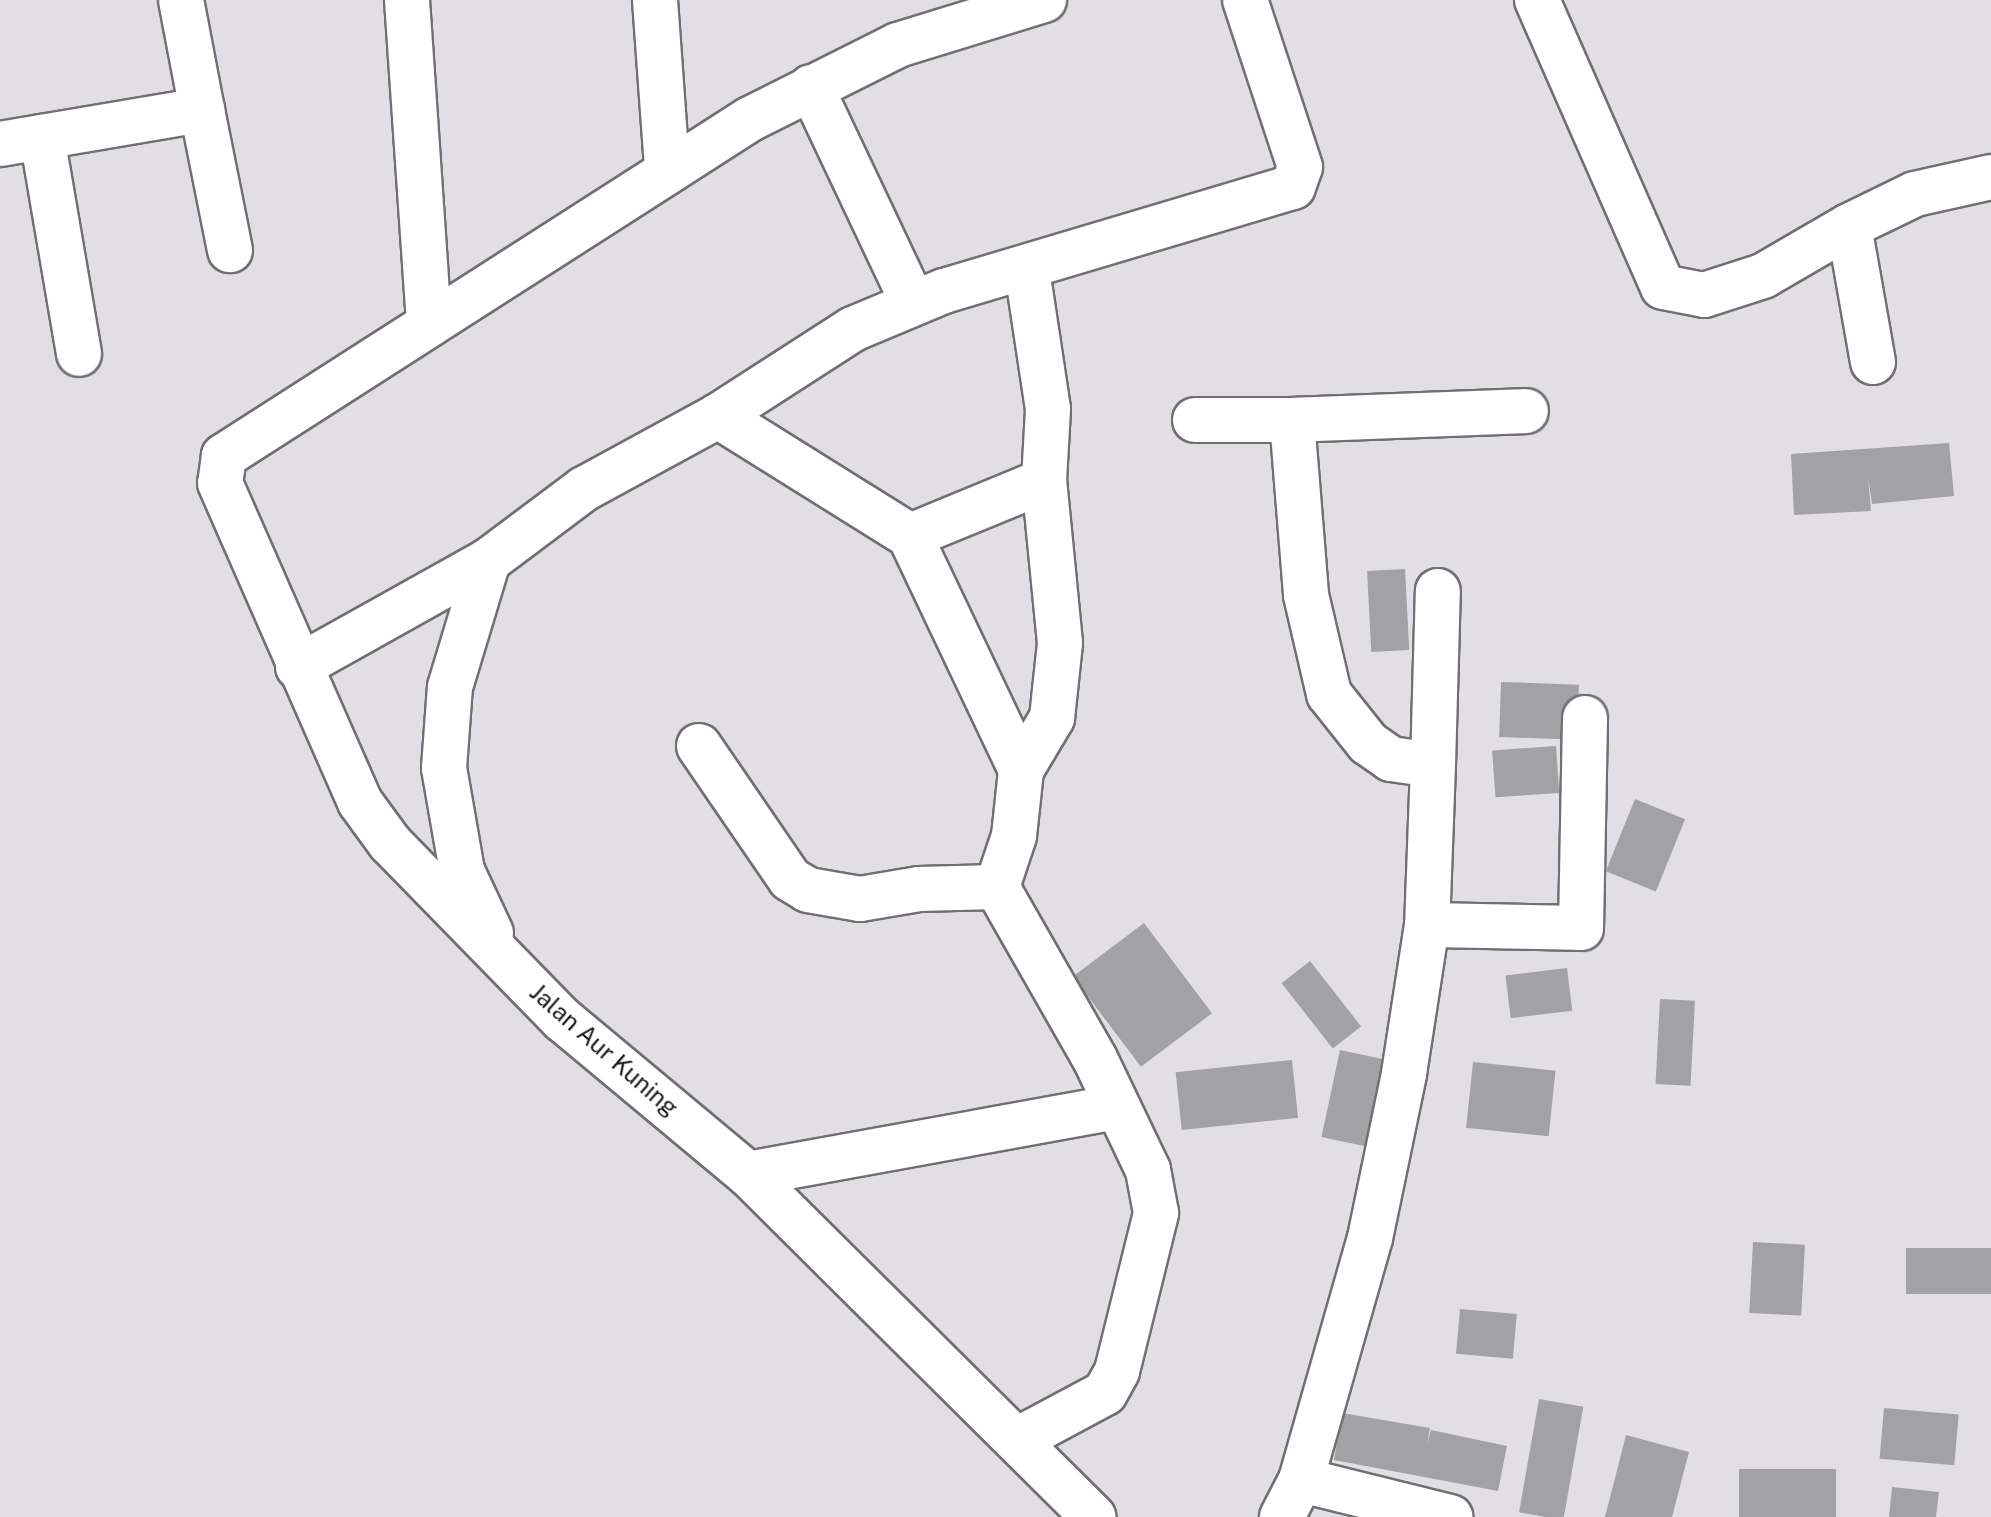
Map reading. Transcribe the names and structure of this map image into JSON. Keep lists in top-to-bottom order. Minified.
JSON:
{"streets":{"street":["Jalan Aur Kuning"]}}
